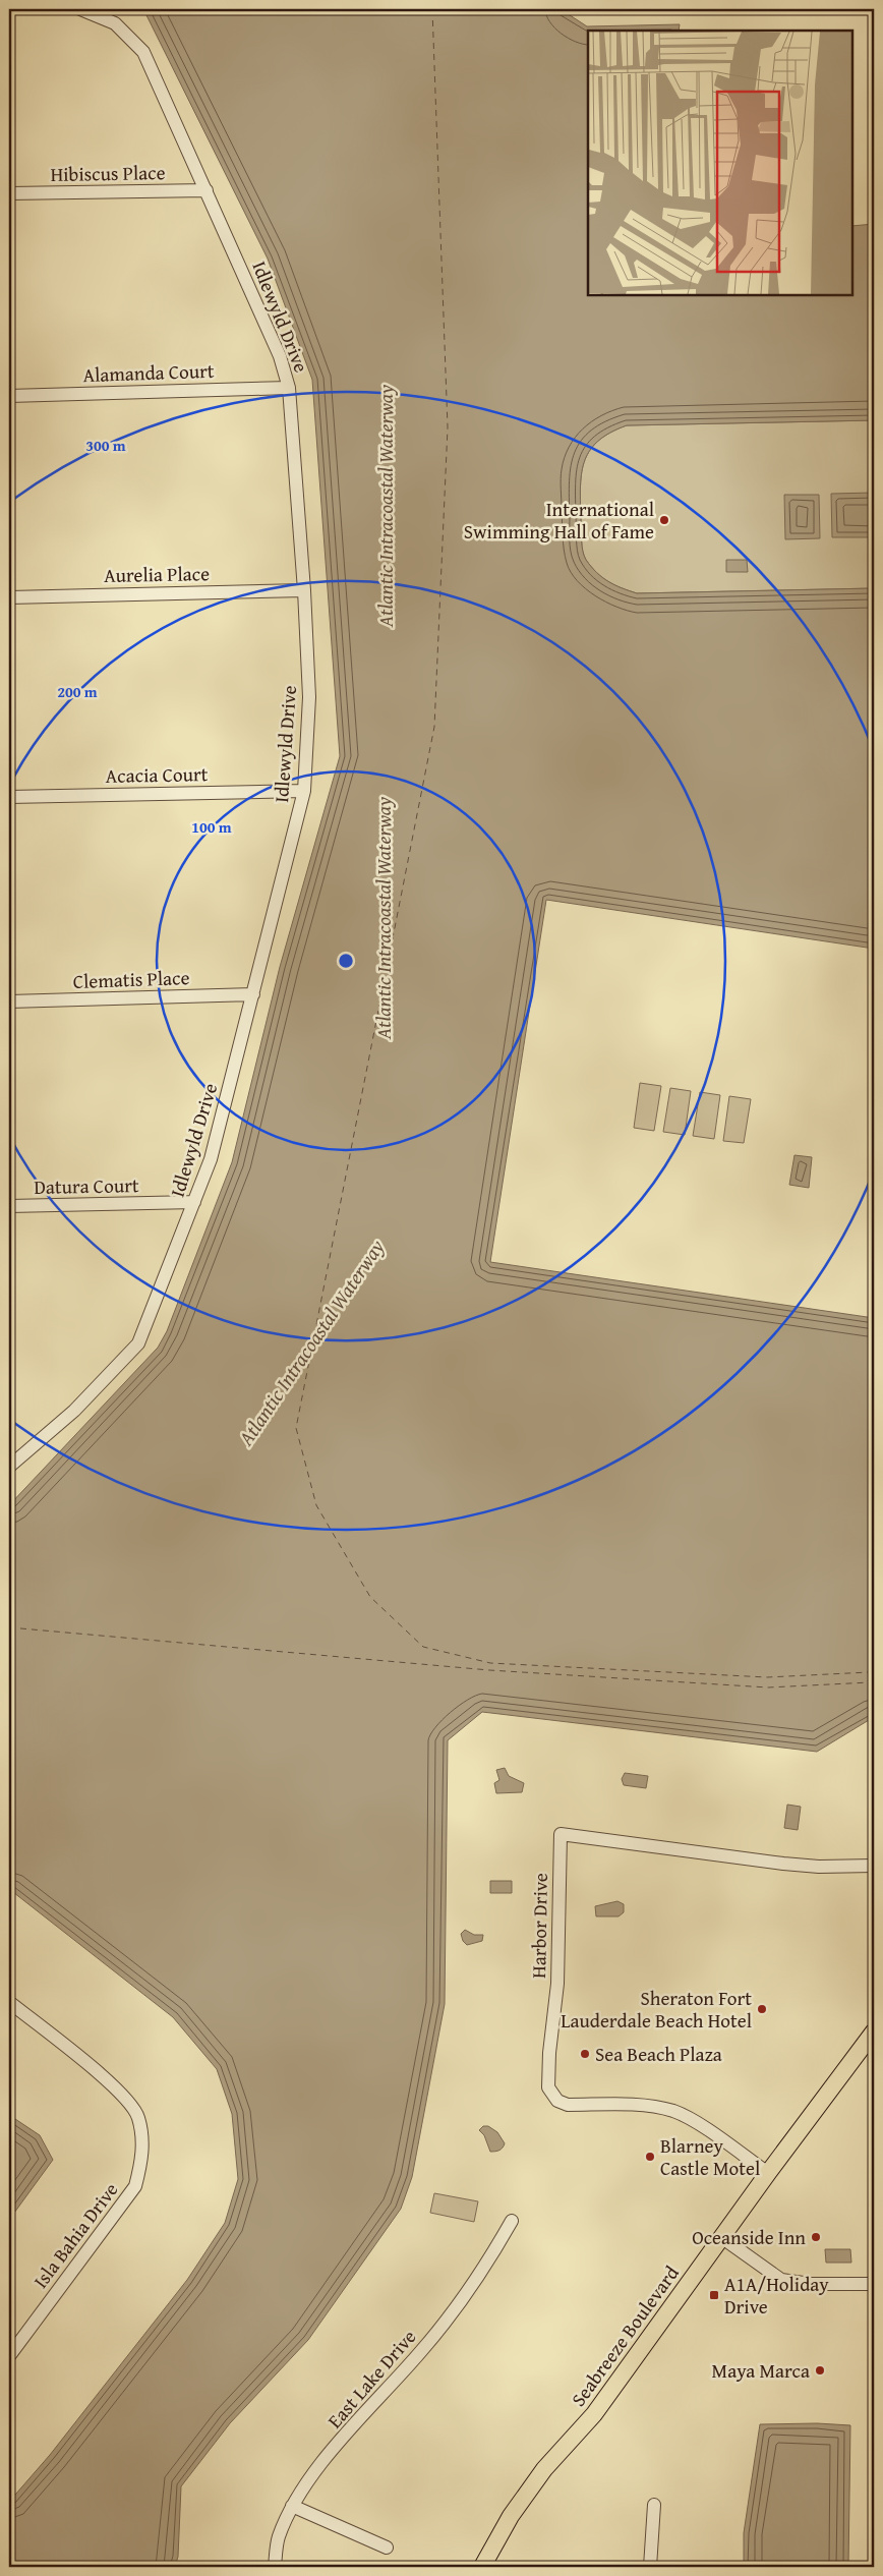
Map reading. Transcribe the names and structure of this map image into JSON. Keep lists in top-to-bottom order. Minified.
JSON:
{"streets":{"main road":["Seabreeze Boulevard"],"street":["Hibiscus Place","Idlewyld Drive","Alamanda Court","Aurelia Place","Acacia Court","Clematis Place","Datura Court","Harbor Drive","Isla Bahia Drive","East Lake Drive"]},"crossings":[["Hibiscus Place","Idlewyld Drive"],["Idlewyld Drive","Alamanda Court"],["Idlewyld Drive","Aurelia Place"],["Idlewyld Drive","Acacia Court"],["Idlewyld Drive","Clematis Place"],["Idlewyld Drive","Datura Court"],["Harbor Drive","Seabreeze Boulevard"]],"water":["Atlantic Intracoastal Waterway"],"places":{"other":["International Swimming Hall of Fame","Sheraton Fort Lauderdale Beach Hotel","Sea Beach Plaza","Blarney Castle Motel","Oceanside Inn","Maya Marca"],"transit":["A1A/Holiday Drive"]},"rings":["300 m","200 m","100 m"]}
